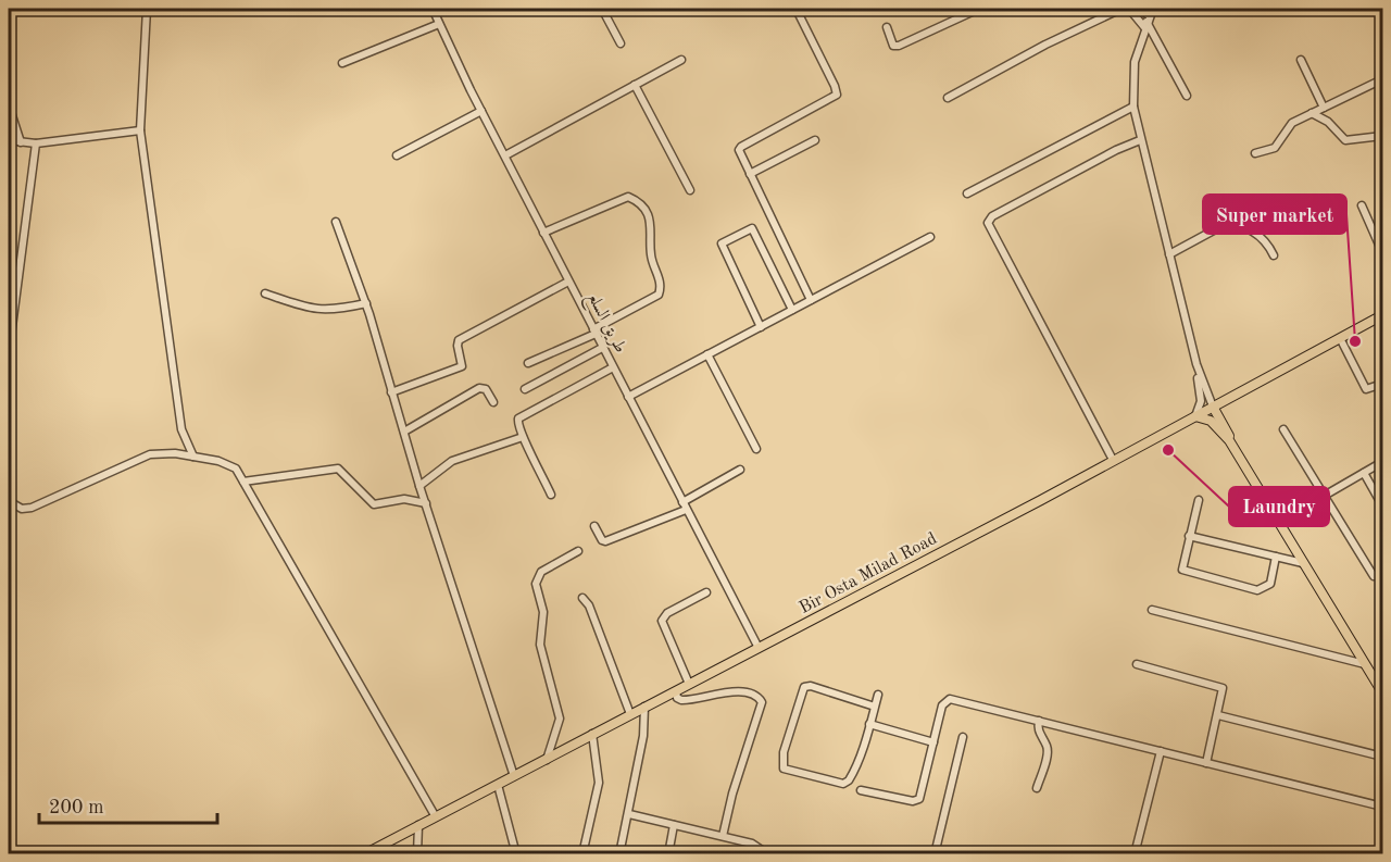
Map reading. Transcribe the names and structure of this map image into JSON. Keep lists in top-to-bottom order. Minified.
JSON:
{"streets":{"main road":["Bir Osta Milad Road"],"street":["طريق السلع"]},"crossings":[["طريق السلع","Bir Osta Milad Road"]],"places":["Super market","Laundry"],"scale_bar":"200 m"}
